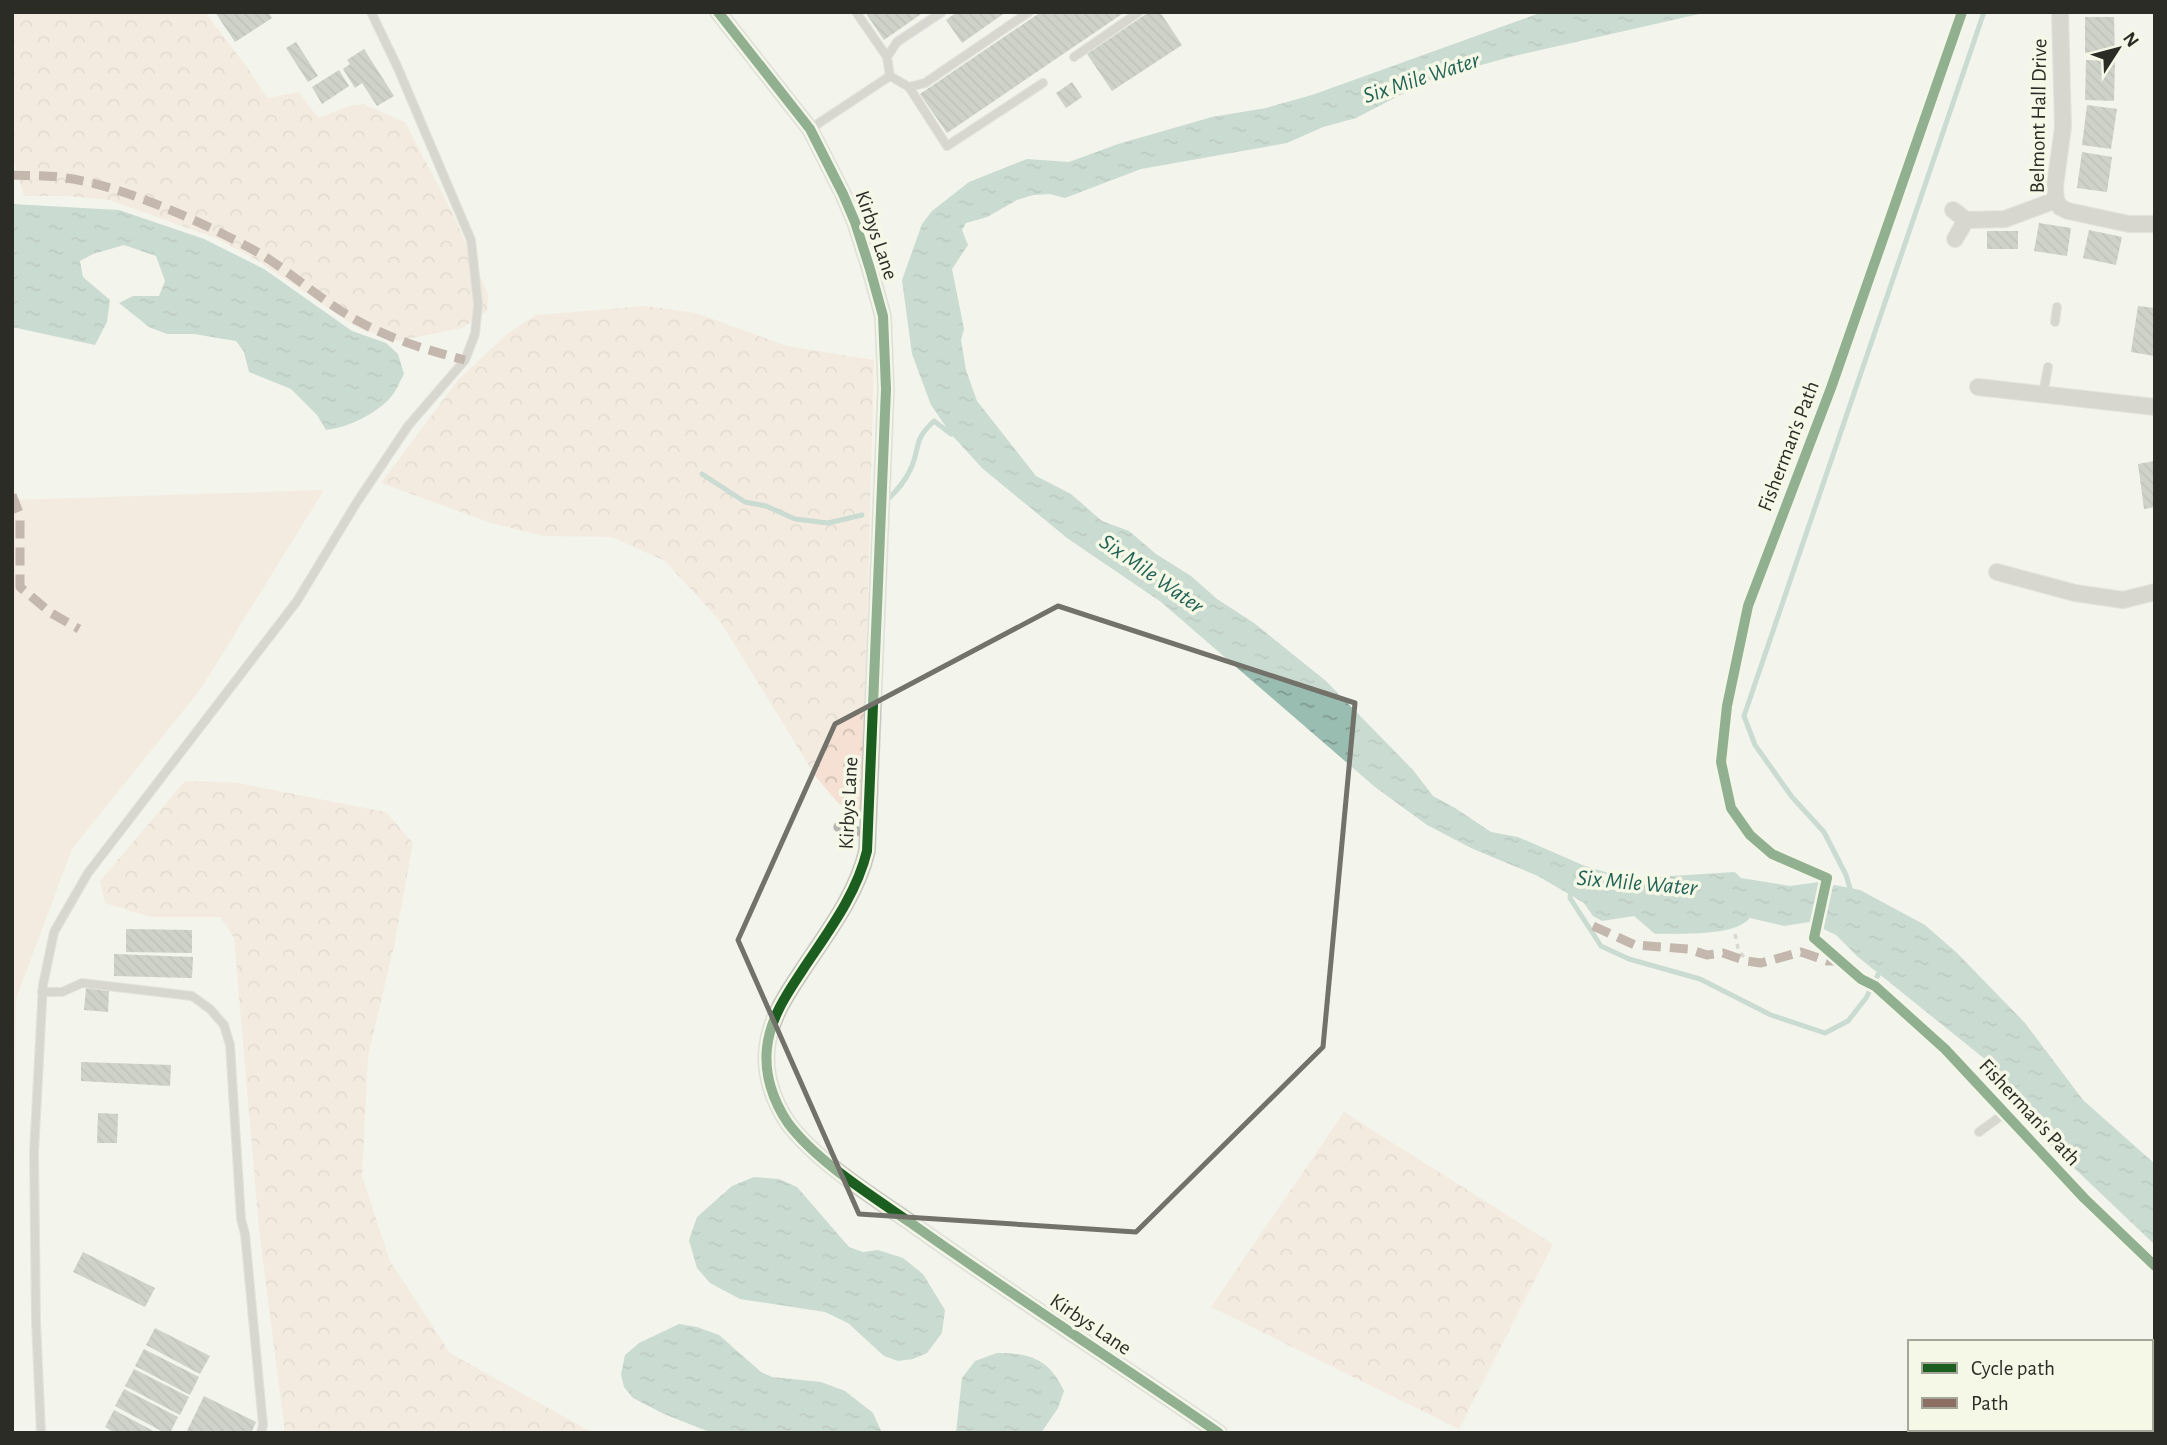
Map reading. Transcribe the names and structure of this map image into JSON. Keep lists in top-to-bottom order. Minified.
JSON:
{"streets":{"street":["Belmont Hall Drive","Kirbys Lane"],"cycle path":["Fisherman's Path"]},"water":["Six Mile Water"],"legend":["Cycle path","Path"],"north":"top right"}
